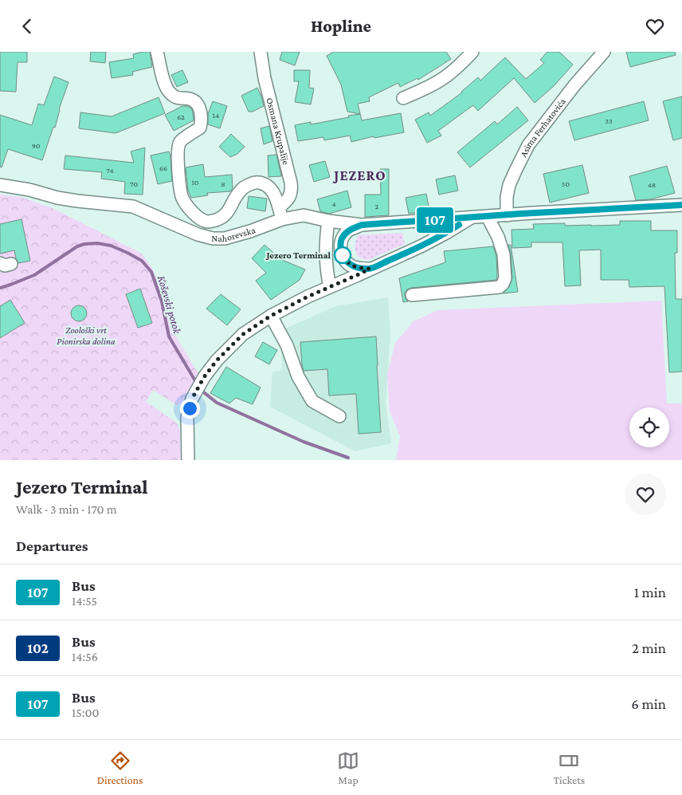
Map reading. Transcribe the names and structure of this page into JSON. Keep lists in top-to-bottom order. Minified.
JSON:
{"streets":{"street":["Asima Ferhatovića","Osmana Krupalije","Nahorevska"]},"crossings":[["Asima Ferhatovića","Nahorevska"],["Osmana Krupalije","Nahorevska"]],"districts":["JEZERO"],"water":["Koševski potok"],"parks":["Zoološki vrt Pionirska dolina"],"places":["Jezero Terminal"],"lines":["bus line 107"],"house_numbers":["14","62","33","90","66","74","10","70","8","50","48","4","2"],"page":{"header":"Hopline","on_map":"107","heading":[["Jezero Terminal","Walk · 3 min · 170 m"],"Departures"],"list":[{"mark":"107","name":"Bus","note":"14:55","value":"1 min"},{"mark":"102","name":"Bus","note":"14:56","value":"2 min"},{"mark":"107","name":"Bus","note":"15:00","value":"6 min"}],"tabs":["Directions","Map","Tickets"]}}
